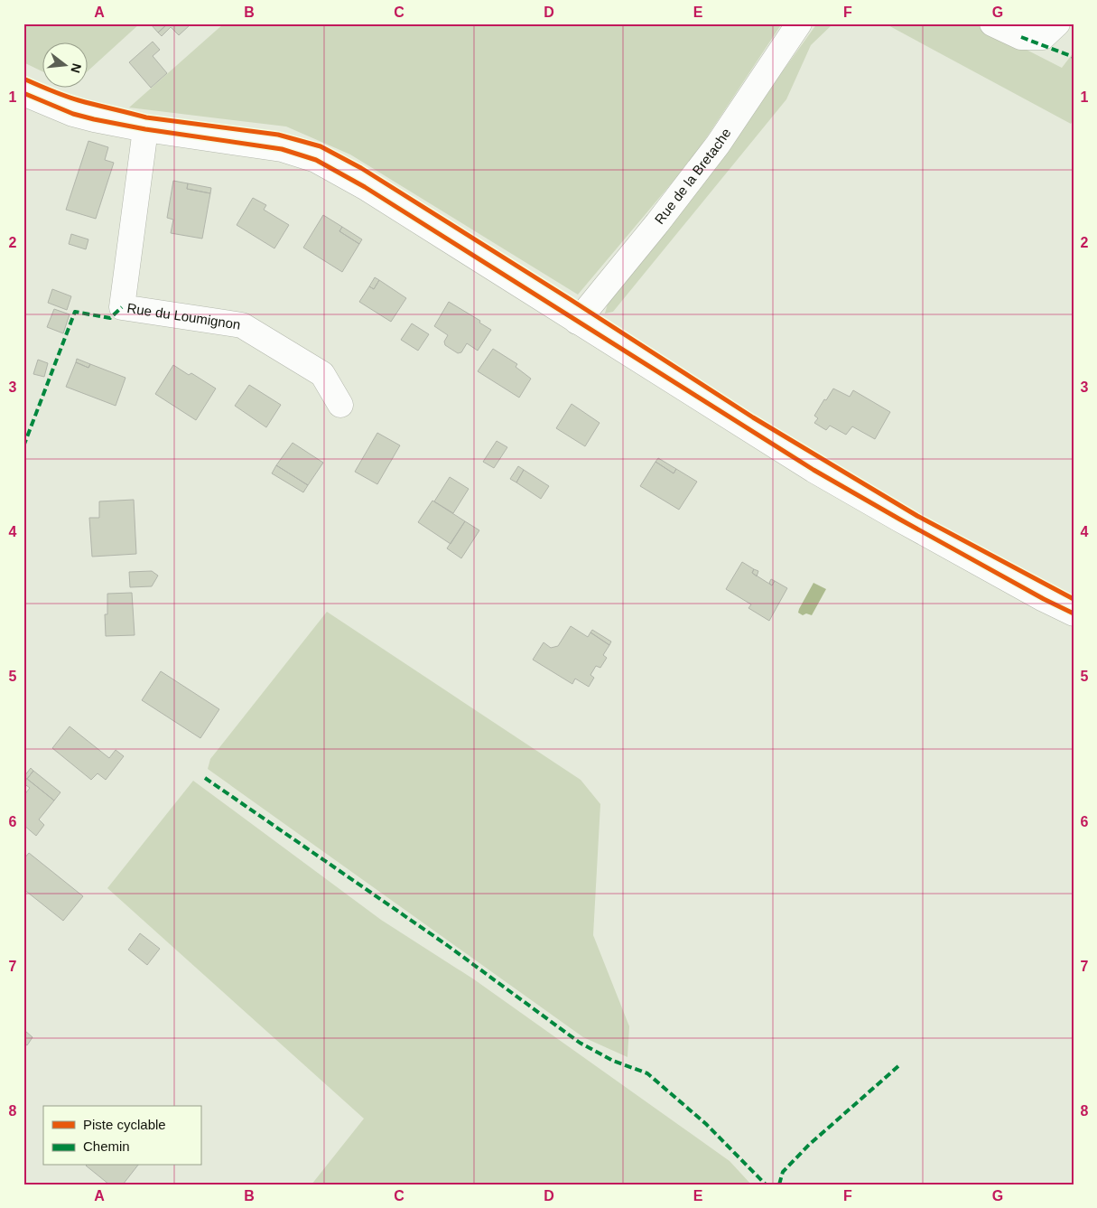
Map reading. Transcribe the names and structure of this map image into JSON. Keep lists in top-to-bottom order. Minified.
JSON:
{"streets":{"street":["Rue de la Bretache","Rue du Loumignon"]},"legend":["Piste cyclable","Chemin"],"north":"right","grid":{"columns":["A","B","C","D","E","F","G"],"rows":["1","2","3","4","5","6","7","8"]}}
